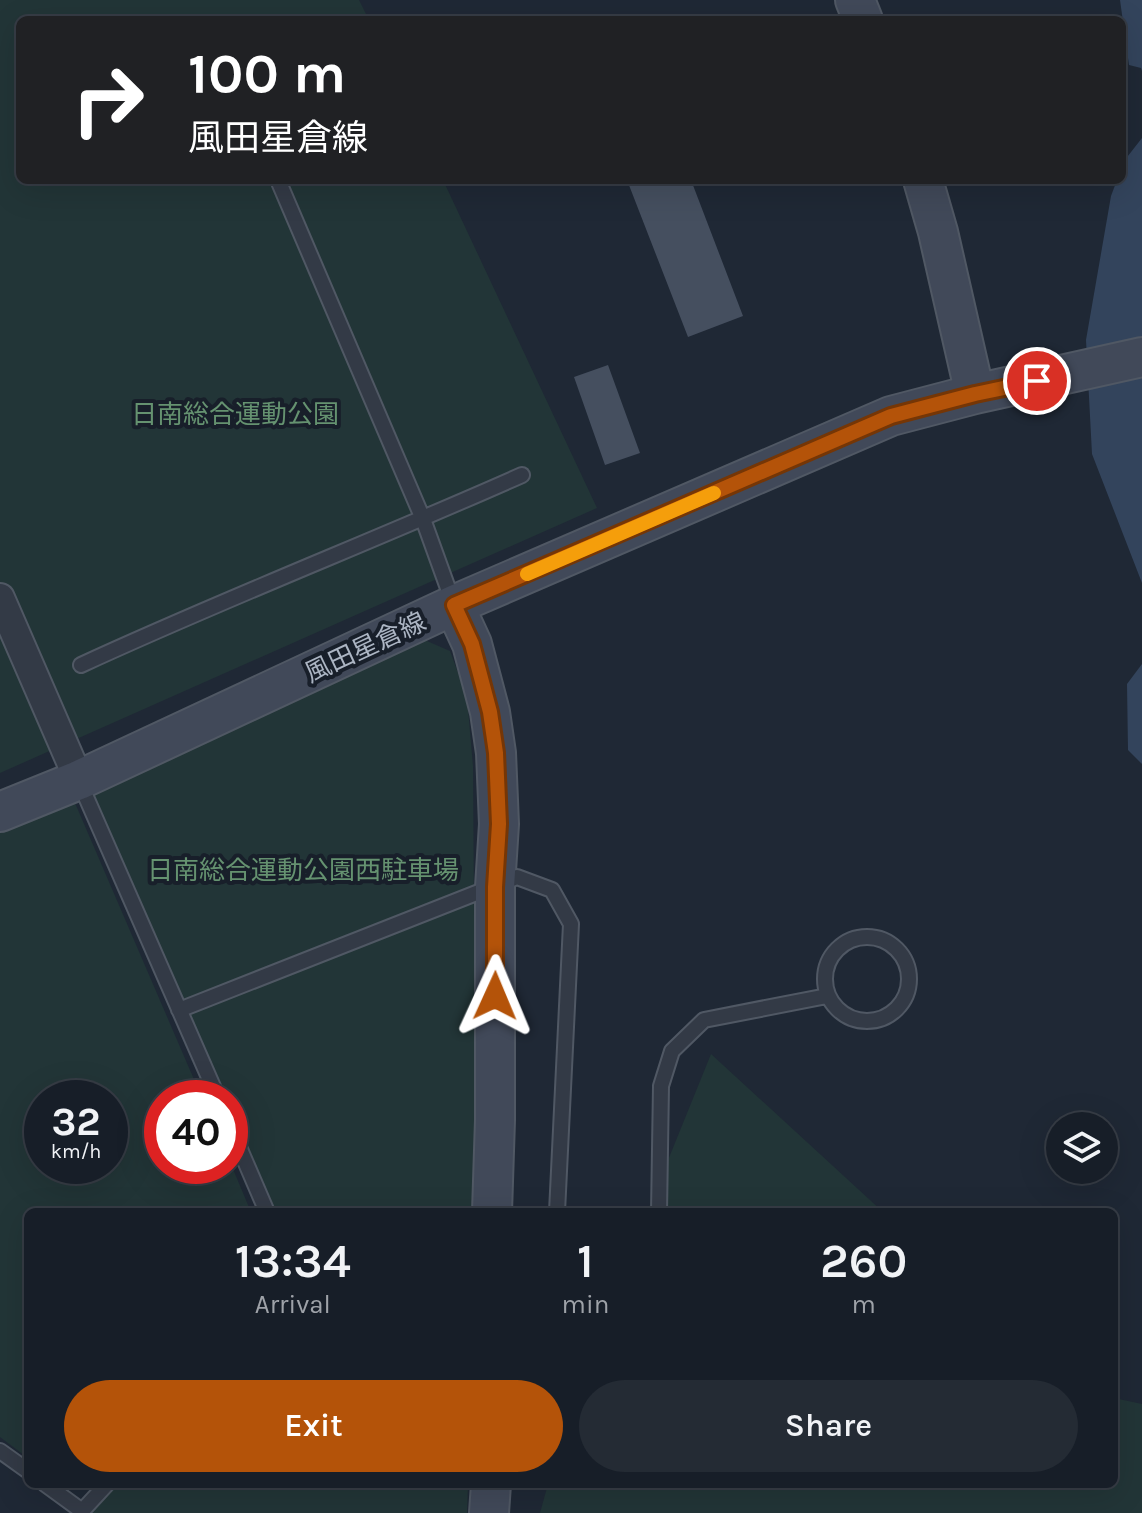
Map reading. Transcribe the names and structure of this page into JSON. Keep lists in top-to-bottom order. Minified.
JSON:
{"streets":{"main road":["風田星倉線"]},"parks":["日南総合運動公園","日南総合運動公園西駐車場"],"page":{"turn":["100 m","風田星倉線"],"speed":"32 km/h","limit":"40","eta":["13:34","Arrival","1","min","260","m"],"buttons":["Exit","Share"]}}
